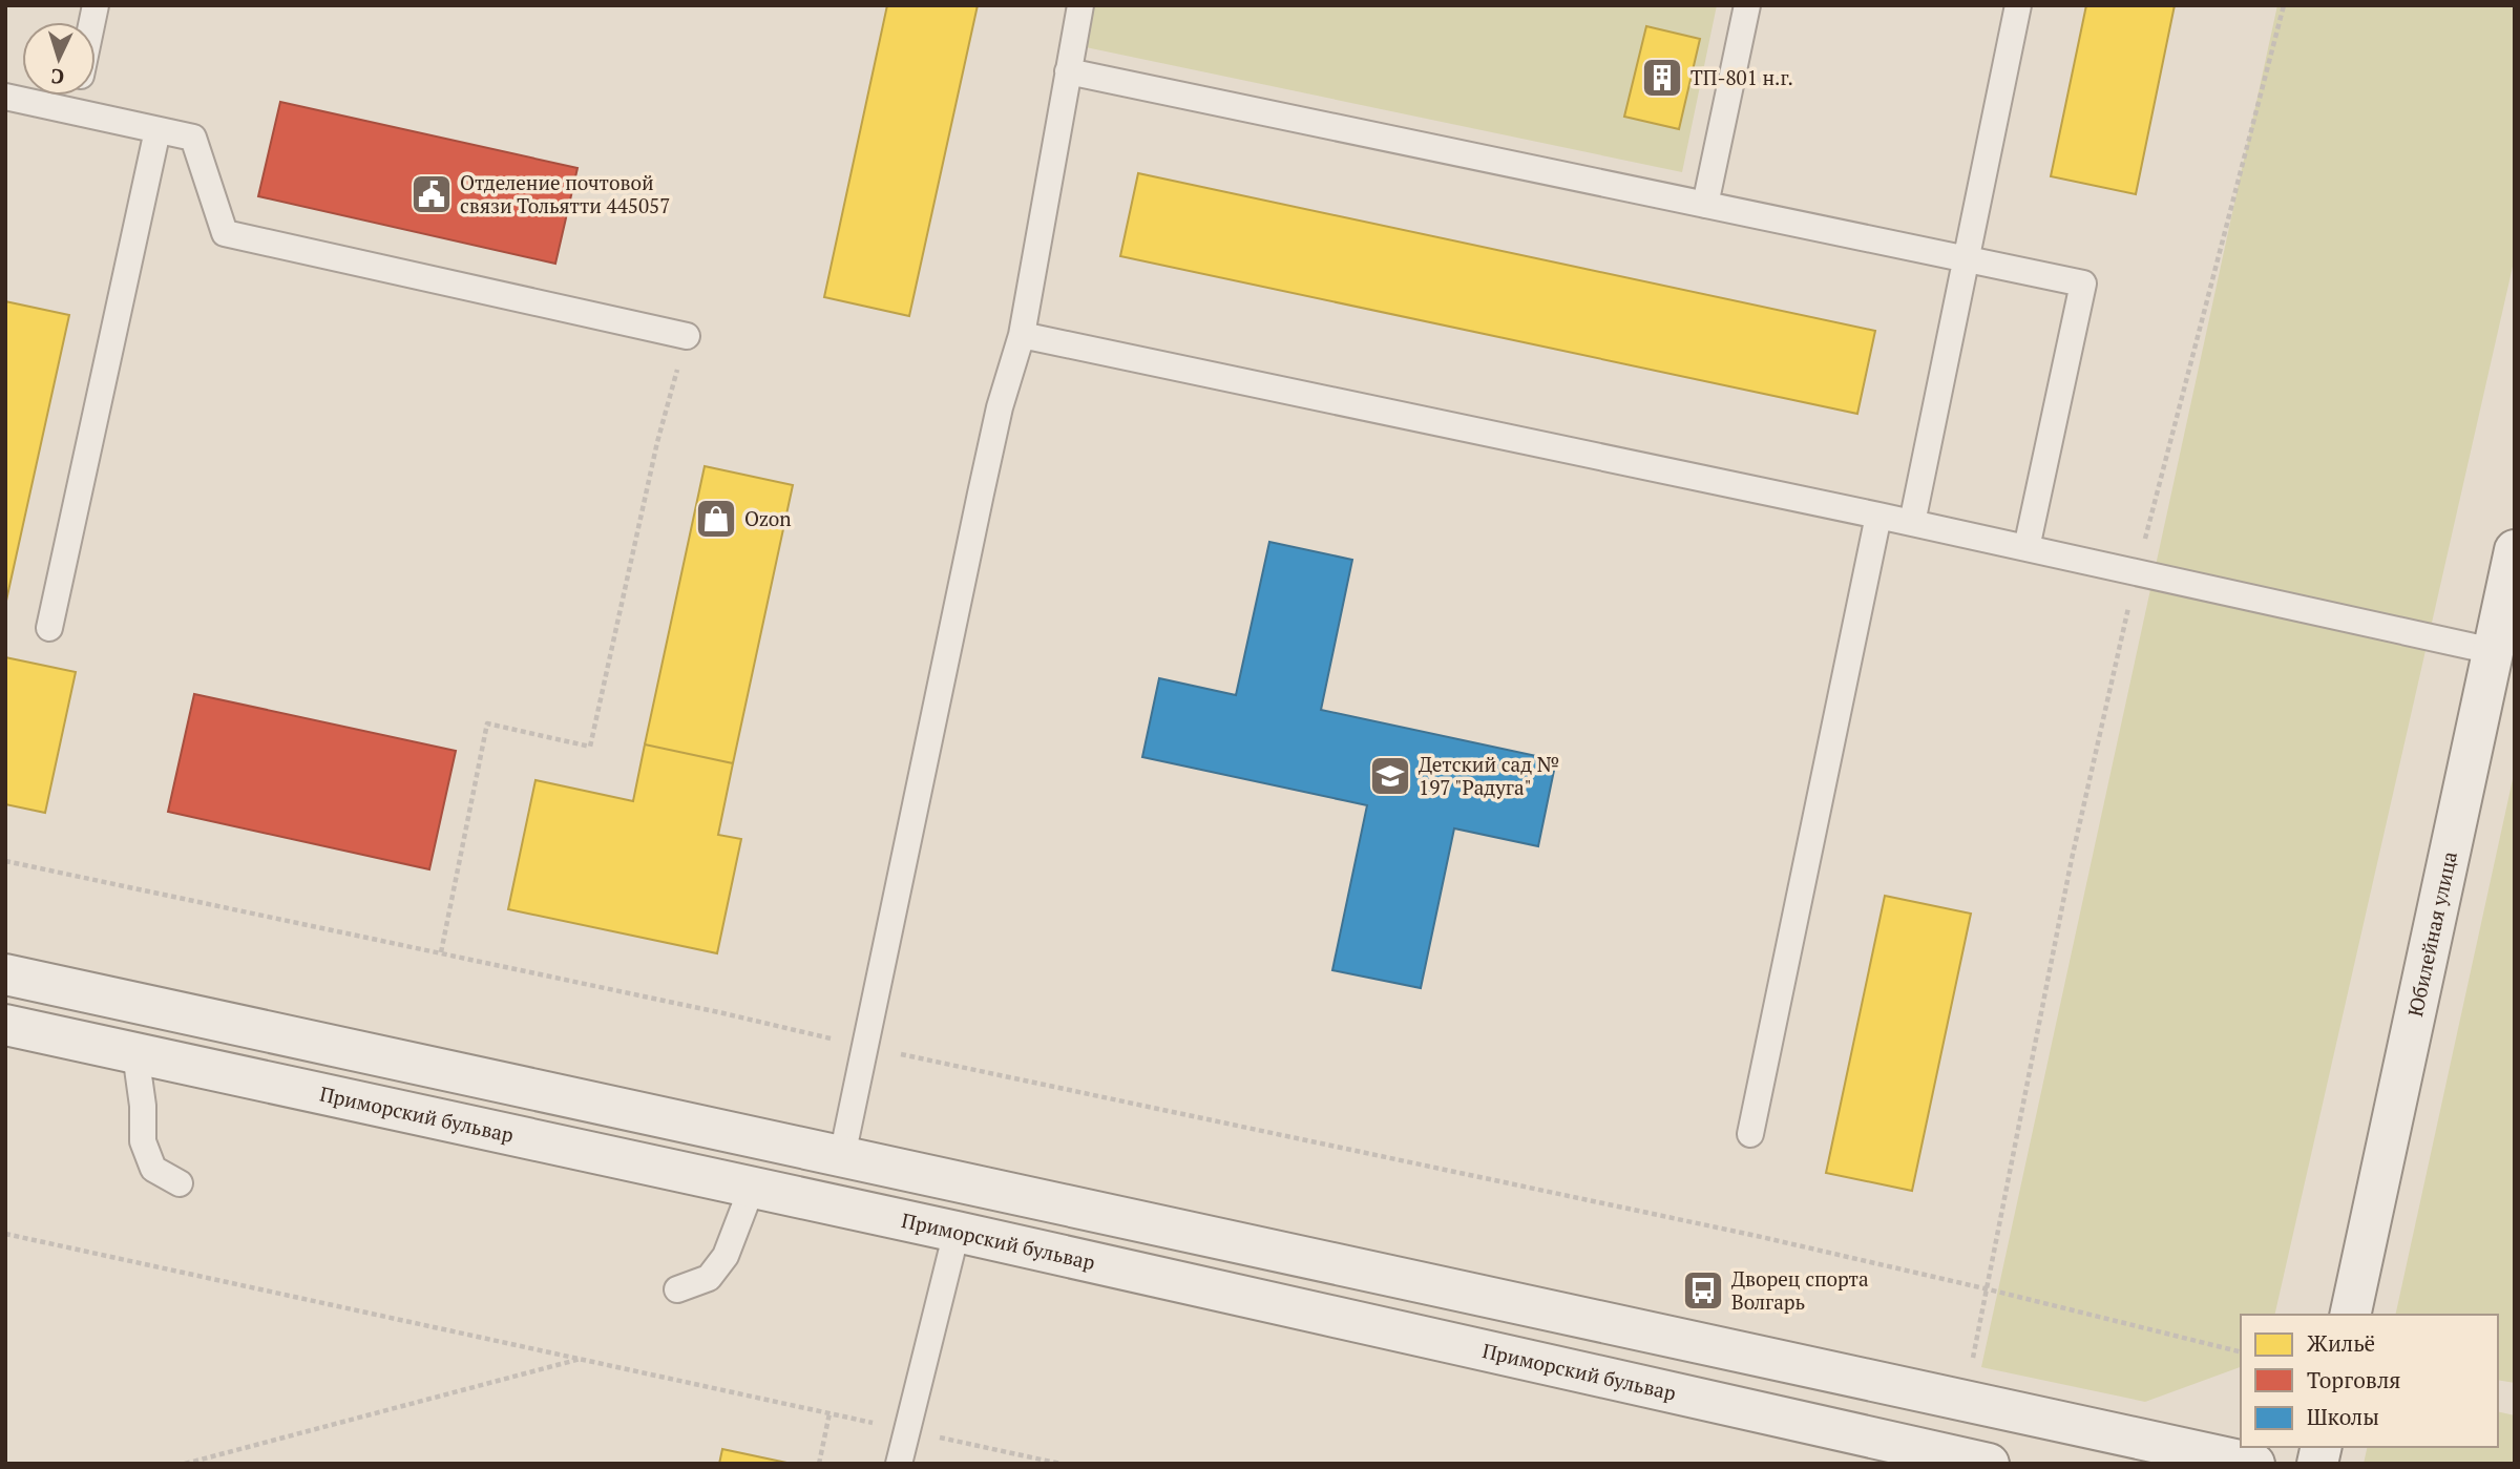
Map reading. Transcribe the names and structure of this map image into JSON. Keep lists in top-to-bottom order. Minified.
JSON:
{"streets":{"main road":["Юбилейная улица","Приморский бульвар"]},"places":{"building":["ТП-801 н.г."],"public building":["Отделение почтовой связи Тольятти 445057"],"shop":["Ozon"],"school or university":["Детский сад № 197 \"Радуга\""],"bus stop":["Дворец спорта Волгарь"]},"legend":["Жильё","Торговля","Школы"],"north":"bottom"}
